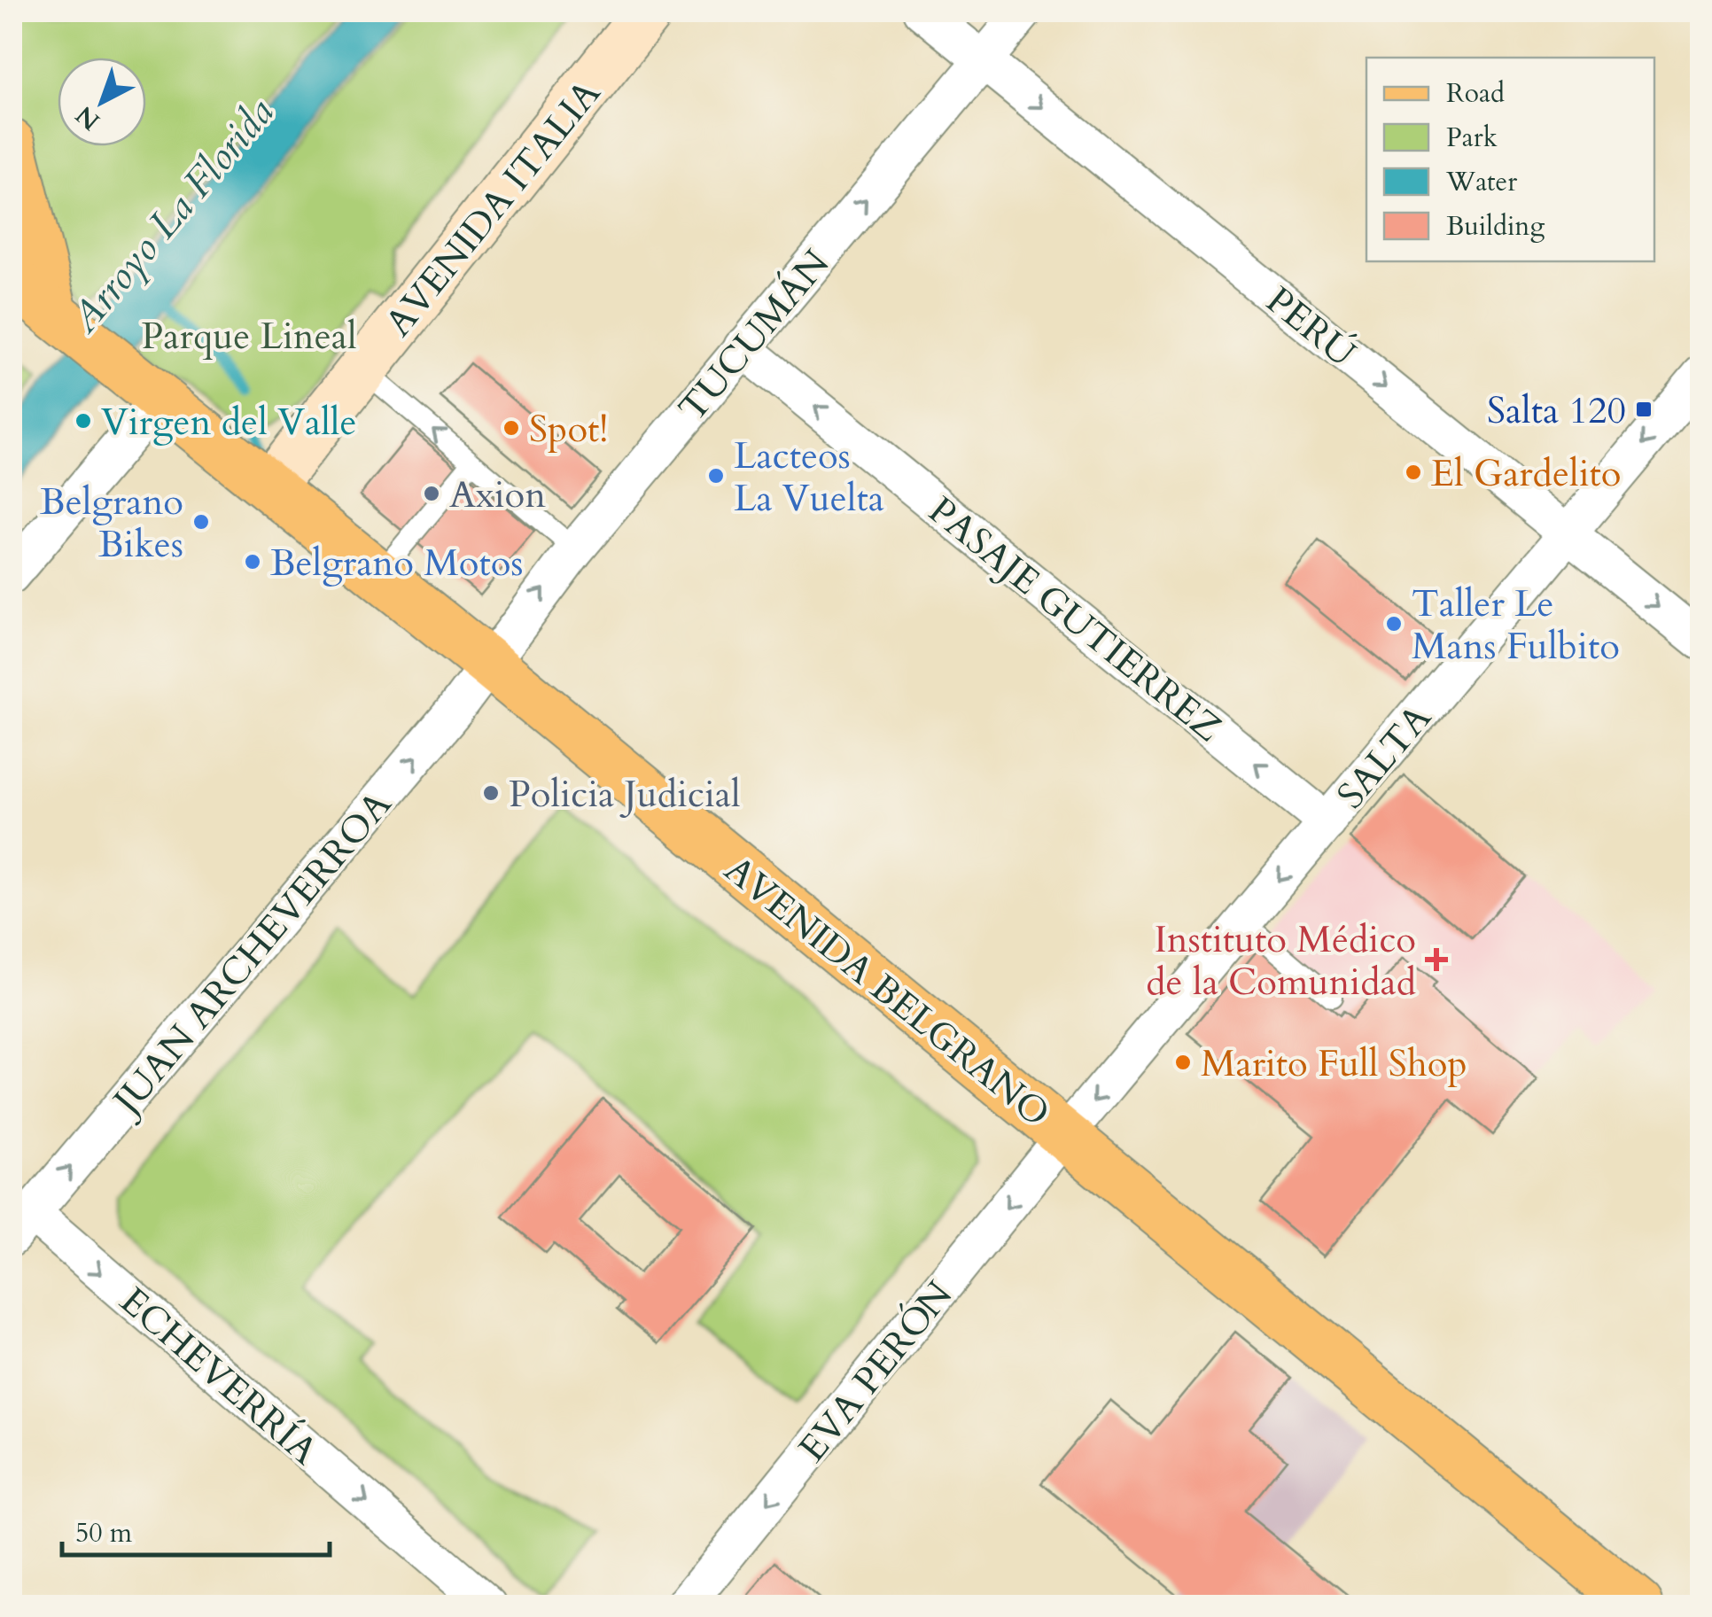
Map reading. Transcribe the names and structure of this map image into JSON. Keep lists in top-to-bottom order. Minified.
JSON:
{"streets":{"main road":["AVENIDA ITALIA","AVENIDA BELGRANO"],"street":["PERÚ","TUCUMÁN","PASAJE GUTIERREZ","SALTA","JUAN ARCHEVERROA","EVA PERÓN","ECHEVERRÍA"]},"crossings":[["AVENIDA ITALIA","AVENIDA BELGRANO"],["PERÚ","TUCUMÁN"],["PERÚ","SALTA"],["TUCUMÁN","PASAJE GUTIERREZ"],["TUCUMÁN","JUAN ARCHEVERROA"],["TUCUMÁN","AVENIDA BELGRANO"],["PASAJE GUTIERREZ","SALTA"],["SALTA","AVENIDA BELGRANO"],["SALTA","EVA PERÓN"],["JUAN ARCHEVERROA","AVENIDA BELGRANO"],["JUAN ARCHEVERROA","ECHEVERRÍA"],["AVENIDA BELGRANO","EVA PERÓN"]],"one_way":["PERÚ","TUCUMÁN","PASAJE GUTIERREZ","SALTA","JUAN ARCHEVERROA","EVA PERÓN","ECHEVERRÍA"],"water":["Arroyo La Florida"],"parks":["Parque Lineal"],"places":{"transit":["Salta 120"],"other":["Virgen del Valle","Spot!","El Gardelito","Lacteos La Vuelta","Axion","Belgrano Bikes","Belgrano Motos","Taller Le Mans Fulbito","Policia Judicial","Marito Full Shop"],"health":["Instituto Médico de la Comunidad"]},"legend":["Road","Park","Water","Building"],"scale_bar":"50 m","north":"bottom left"}
